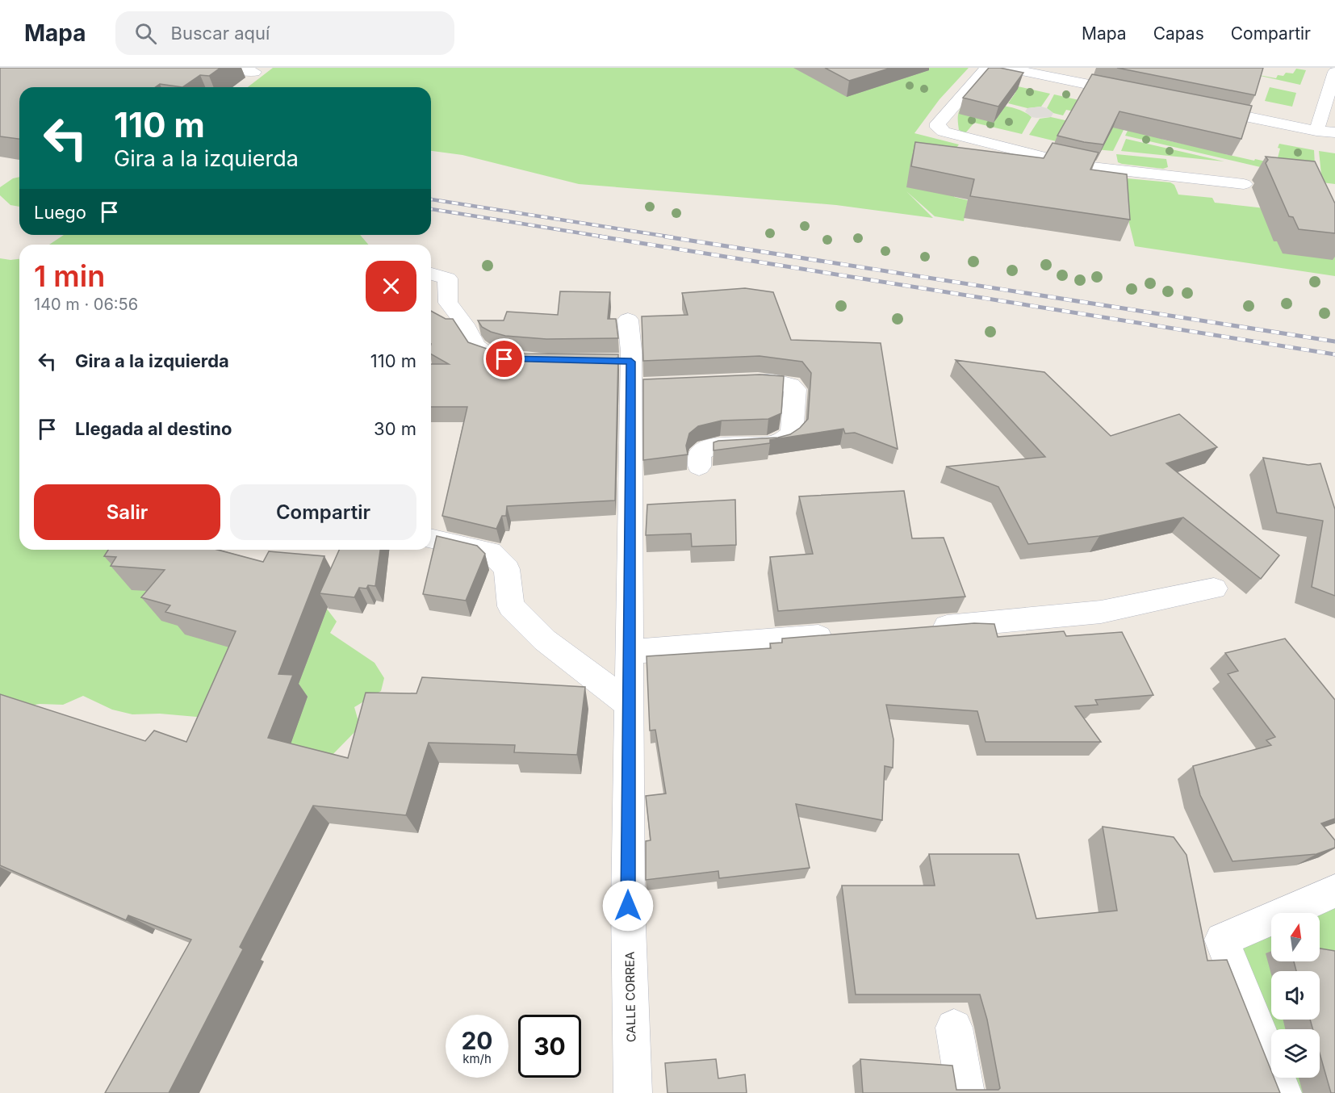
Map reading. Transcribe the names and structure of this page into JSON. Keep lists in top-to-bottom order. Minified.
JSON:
{"streets":{"street":["CALLE CORREA"]},"north":"top","page":{"header":"Mapa","search":"Buscar aquí","nav":["Mapa","Capas","Compartir"],"turn":["110 m","Gira a la izquierda"],"then":"Luego","heading":["1 min","140 m · 06:56"],"list":[{"name":"Gira a la izquierda","value":"110 m"},{"name":"Llegada al destino","value":"30 m"}],"buttons":["Salir","Compartir"],"speed":"20 km/h","limit":"30"}}
